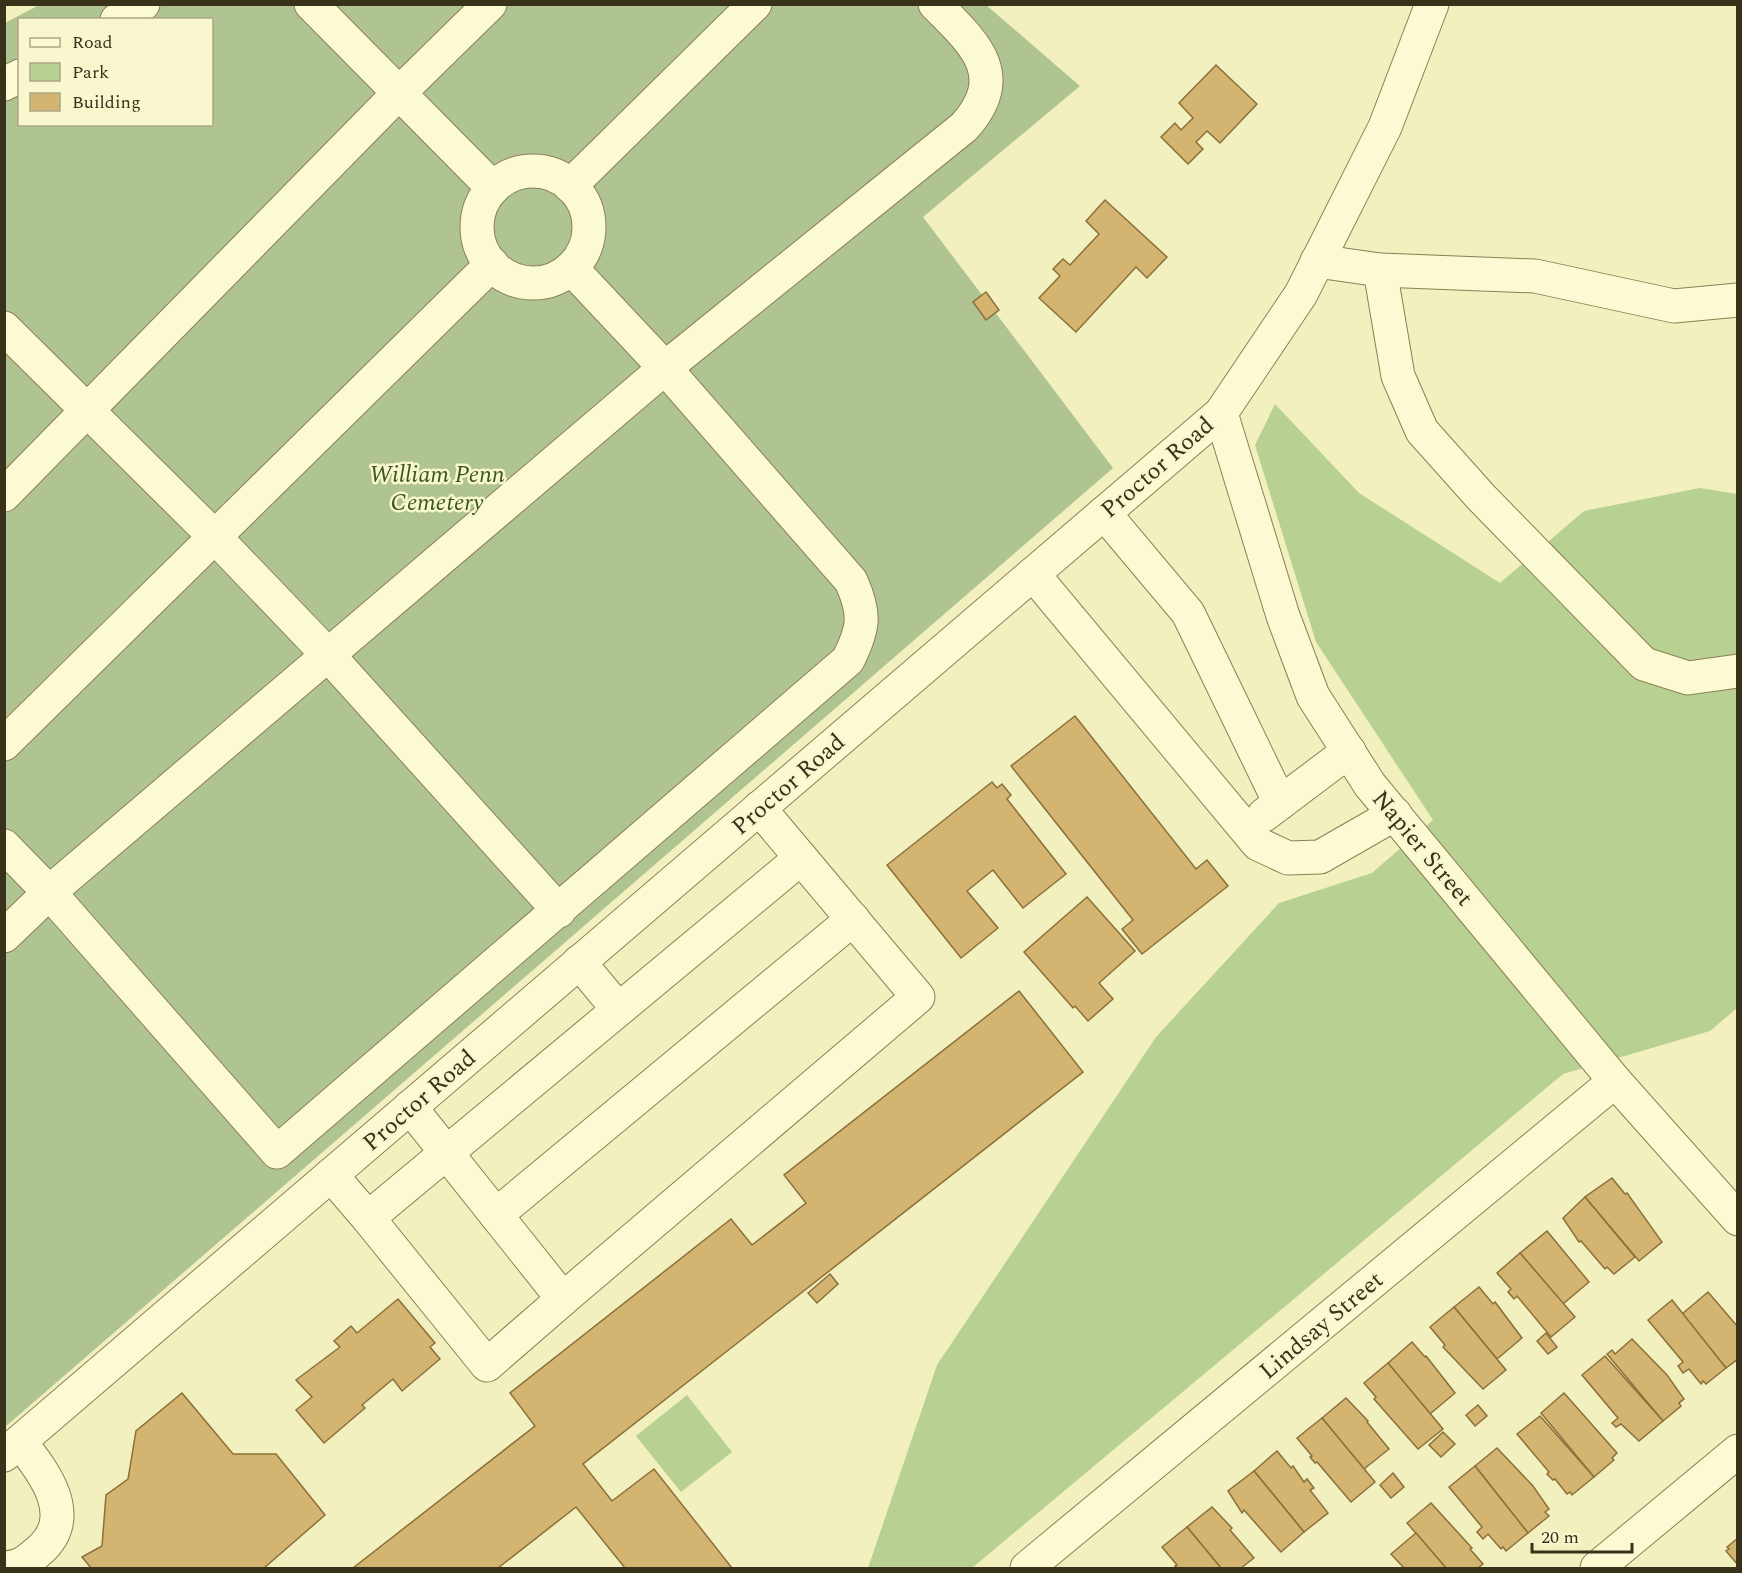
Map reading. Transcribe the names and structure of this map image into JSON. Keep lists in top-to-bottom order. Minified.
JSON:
{"streets":{"street":["Proctor Road","Napier Street","Lindsay Street"]},"crossings":[["Proctor Road","Napier Street"],["Napier Street","Lindsay Street"]],"parks":["William Penn Cemetery"],"legend":["Road","Park","Building"],"scale_bar":"20 m"}
